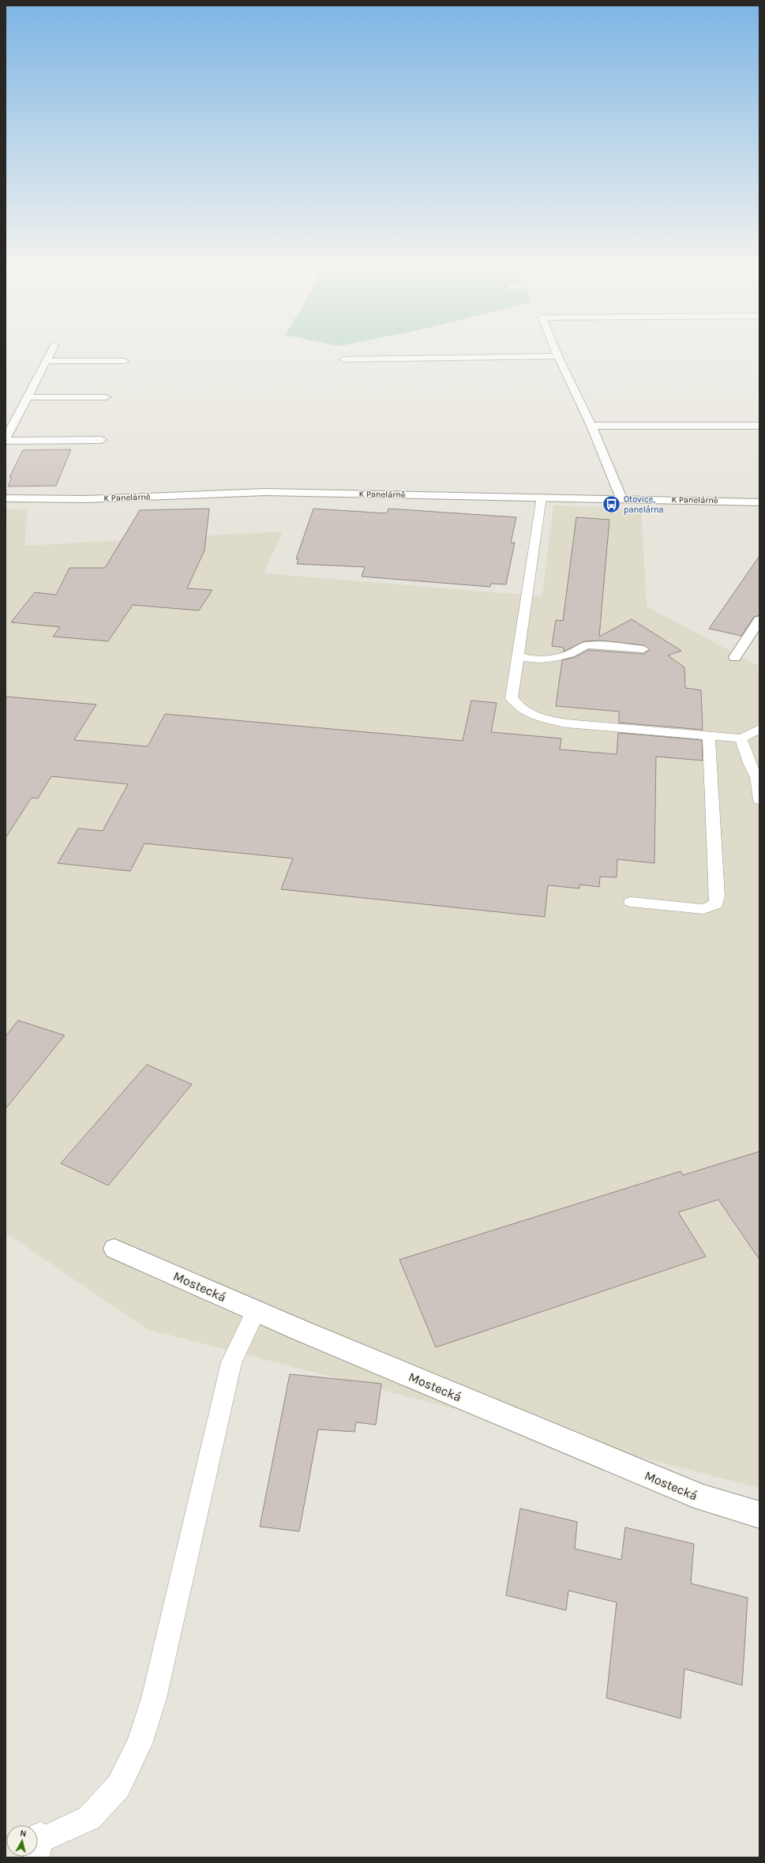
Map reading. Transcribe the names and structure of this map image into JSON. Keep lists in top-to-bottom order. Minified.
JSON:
{"streets":{"street":["K Panelárně","Mostecká"]},"places":{"bus stop":["Otovice, panelárna"]},"north":"top"}
